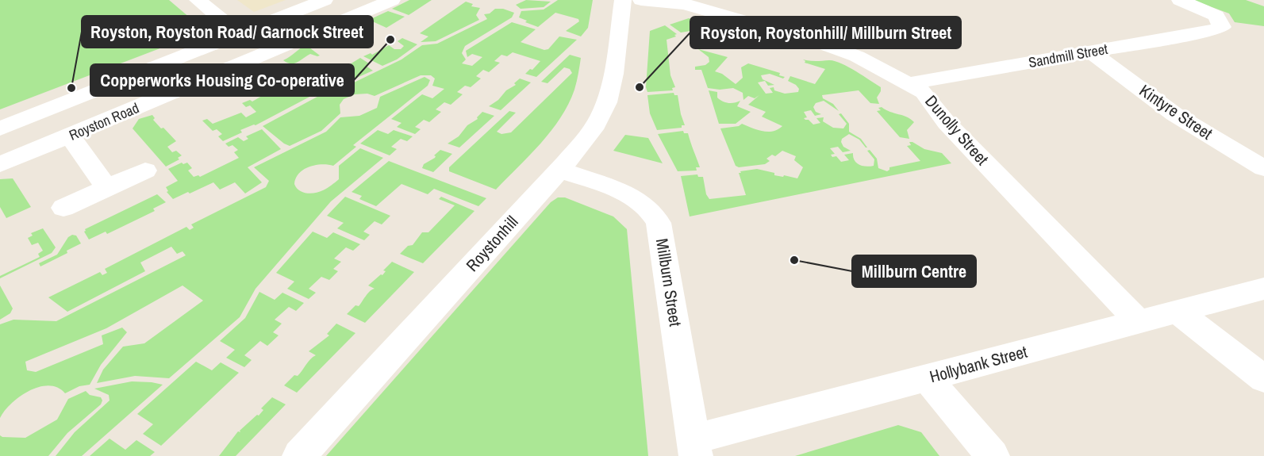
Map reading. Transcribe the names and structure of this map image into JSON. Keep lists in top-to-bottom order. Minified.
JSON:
{"streets":{"street":["Sandmill Street","Kintyre Street","Royston Road","Dunolly Street","Roystonhill","Millburn Street","Hollybank Street"]},"crossings":[["Sandmill Street","Kintyre Street"],["Sandmill Street","Dunolly Street"],["Dunolly Street","Hollybank Street"],["Roystonhill","Millburn Street"],["Millburn Street","Hollybank Street"]],"places":["Copperworks Housing Co-operative","Royston, Roystonhill/ Millburn Street","Royston, Royston Road/ Garnock Street","Millburn Centre"]}
